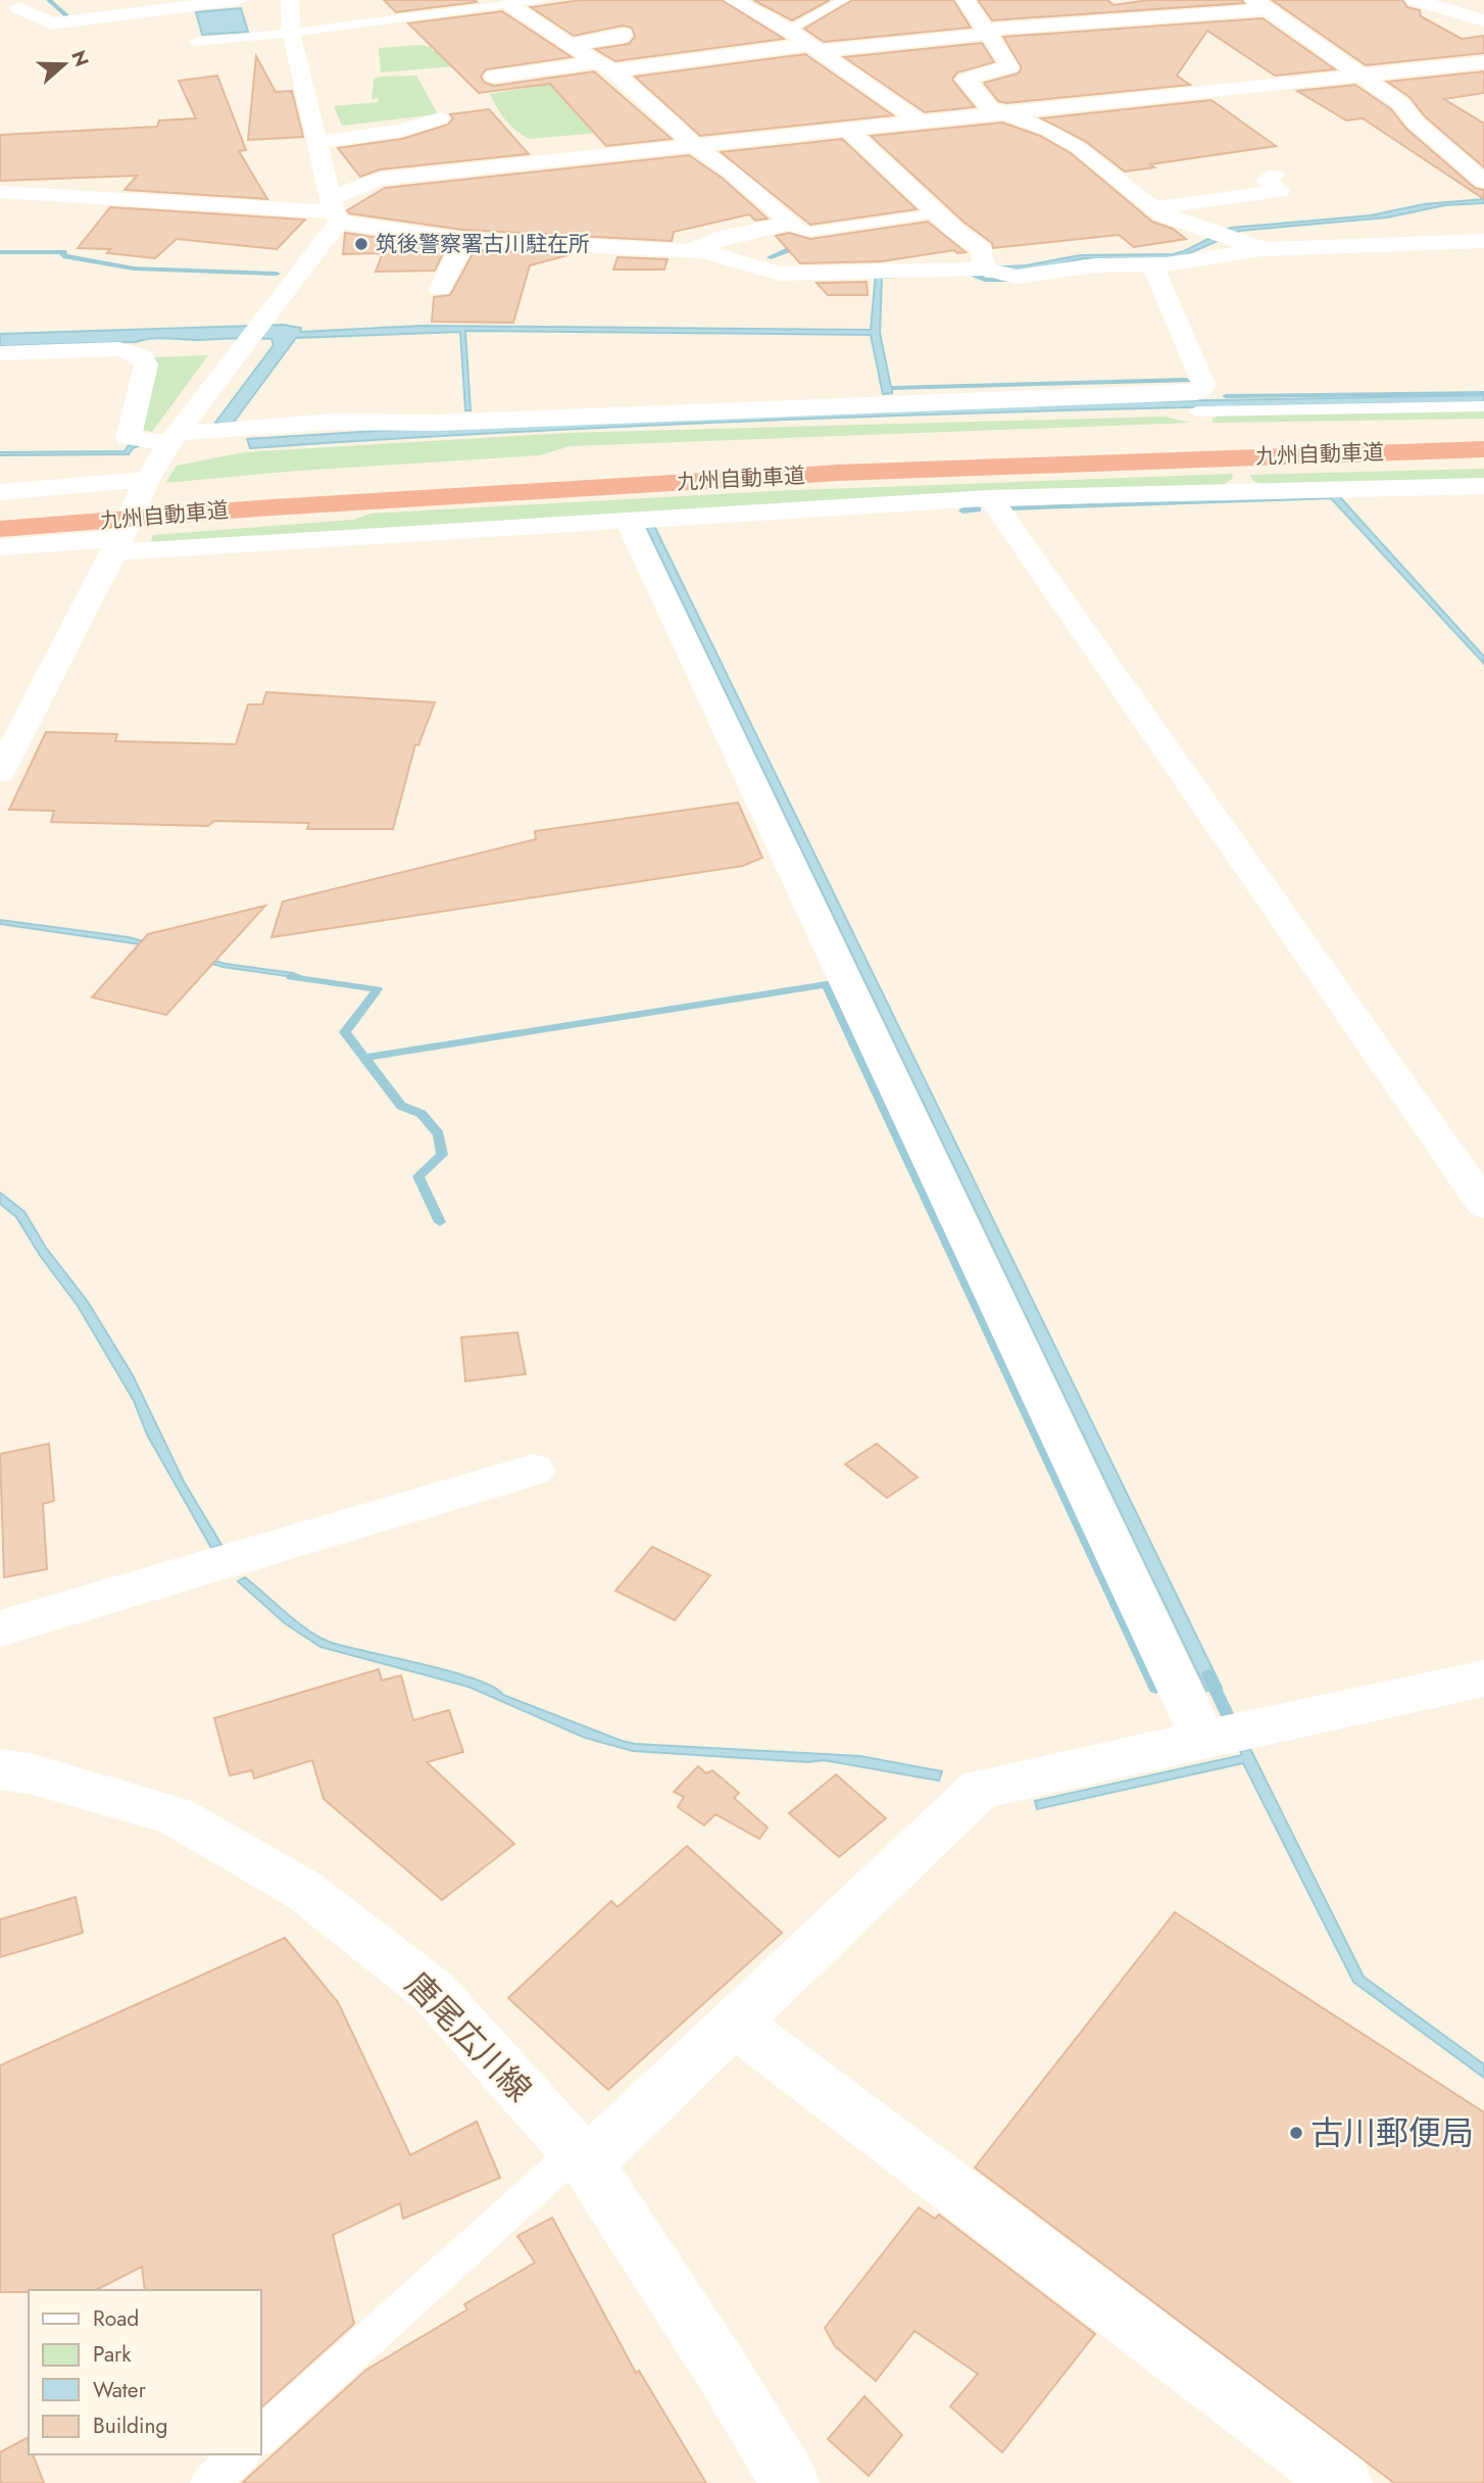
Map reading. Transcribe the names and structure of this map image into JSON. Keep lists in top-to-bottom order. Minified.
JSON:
{"streets":{"highway":["九州自動車道"],"street":["唐尾広川線"]},"places":["筑後警察署古川駐在所","古川郵便局"],"legend":["Road","Park","Water","Building"],"north":"right"}
